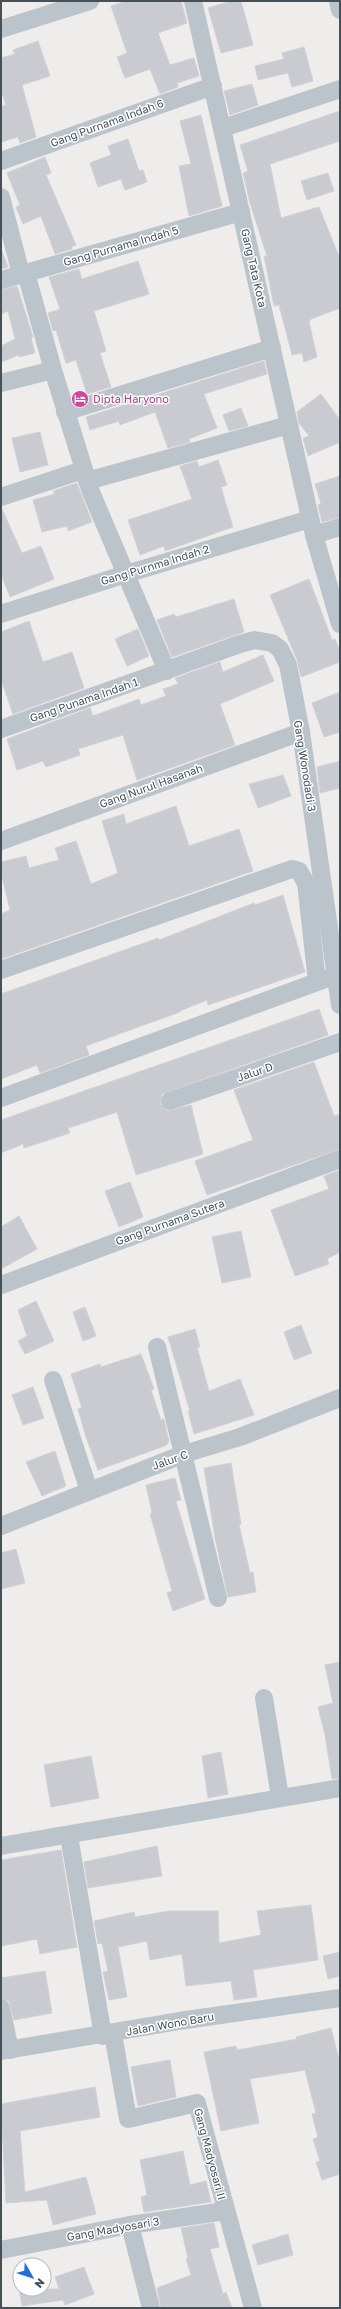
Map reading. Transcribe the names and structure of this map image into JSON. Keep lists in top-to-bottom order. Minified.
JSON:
{"streets":{"street":["Gang Purnama Indah 6","Gang Purnama Indah 5","Gang Tata Kota","Gang Purnma Indah 2","Gang Punama Indah 1","Gang Wonodadi 3","Gang Nurul Hasanah","Jalur D","Gang Purnama Sutera","Jalur C","Jalan Wono Baru","Gang Madyosari II","Gang Madyosari 3"]},"crossings":[["Gang Purnama Indah 6","Gang Tata Kota"],["Gang Purnama Indah 5","Gang Tata Kota"],["Gang Tata Kota","Gang Purnma Indah 2"],["Gang Punama Indah 1","Gang Wonodadi 3"],["Gang Wonodadi 3","Gang Nurul Hasanah"],["Jalan Wono Baru","Gang Madyosari II"],["Gang Madyosari II","Gang Madyosari 3"]],"places":{"hotel":["Dipta Haryono"]},"north":"bottom right"}
